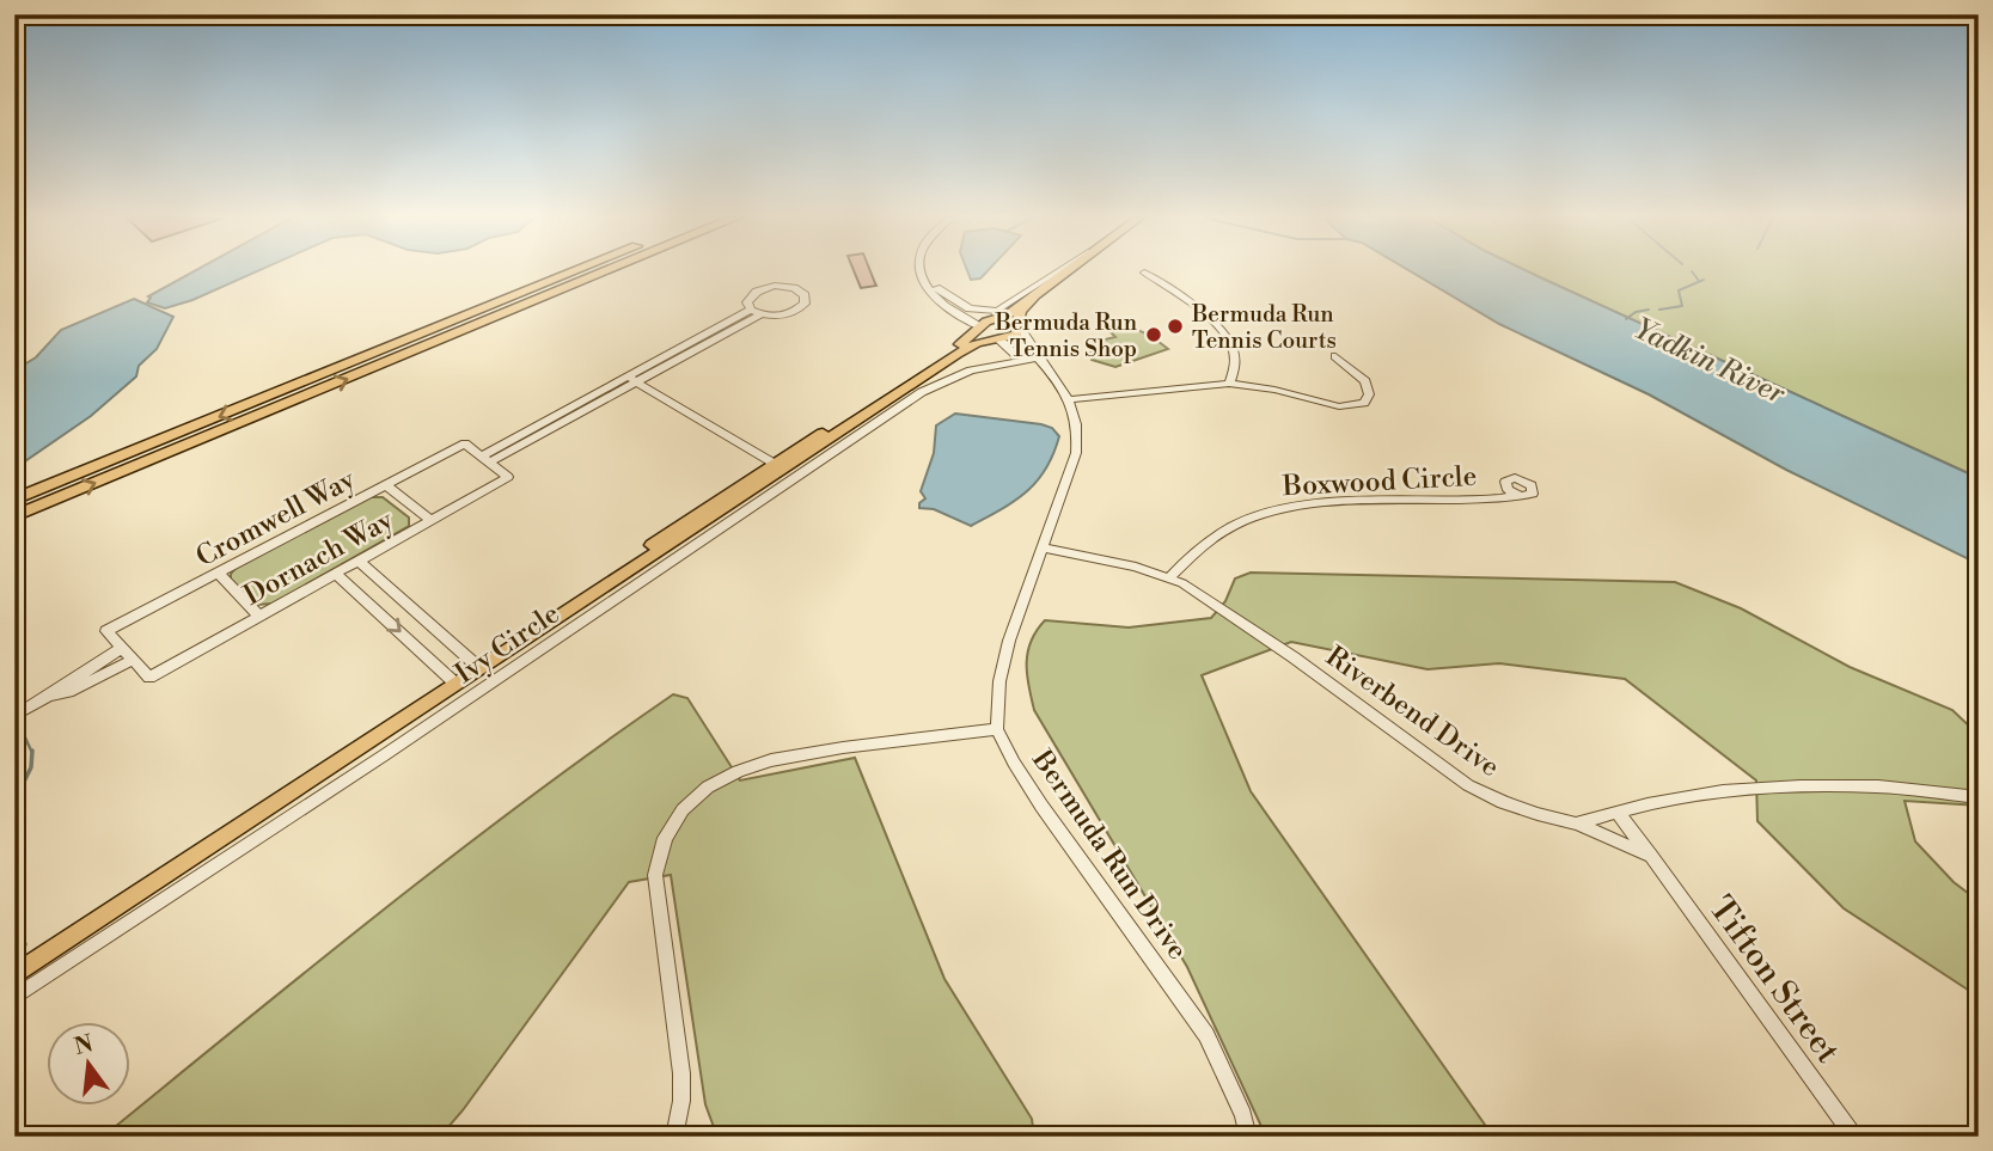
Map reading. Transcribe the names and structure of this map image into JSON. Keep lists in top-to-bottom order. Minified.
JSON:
{"streets":{"street":["Boxwood Circle","Cromwell Way","Dornach Way","Ivy Circle","Riverbend Drive","Bermuda Run Drive","Tifton Street"]},"crossings":[["Boxwood Circle","Riverbend Drive"],["Cromwell Way","Dornach Way"],["Riverbend Drive","Tifton Street"]],"water":["Yadkin River"],"places":["Bermuda Run Tennis Courts","Bermuda Run Tennis Shop"],"north":"top"}
